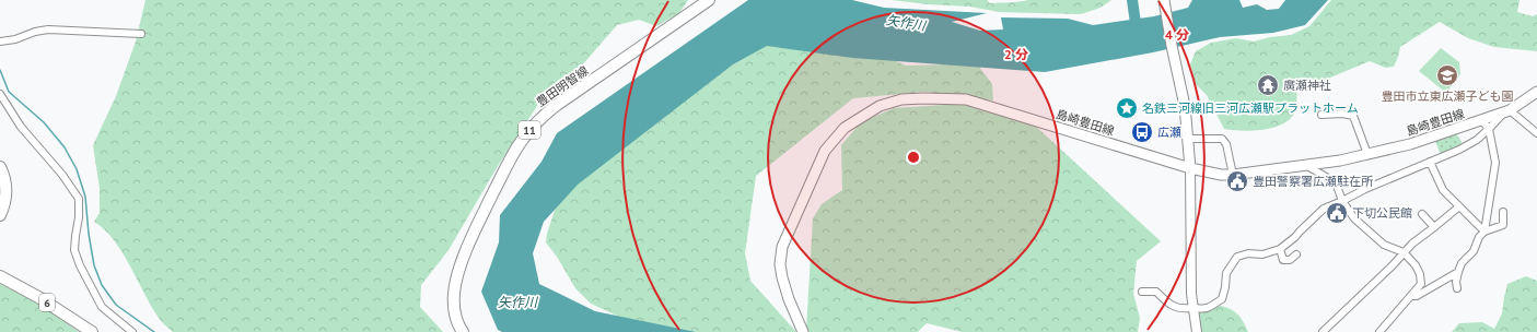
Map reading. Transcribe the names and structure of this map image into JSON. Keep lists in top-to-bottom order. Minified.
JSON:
{"streets":{"main road":["豊田明智線","島崎豊田線","11","6"]},"water":["矢作川"],"places":{"school or university":["豊田市立東広瀬子ども園"],"temple":["廣瀬神社"],"place":["名鉄三河線旧三河広瀬駅プラットホーム"],"bus stop":["広瀬"],"public building":["豊田警察署広瀬駐在所","下切公民館"]},"rings":["4 分","2 分"]}
